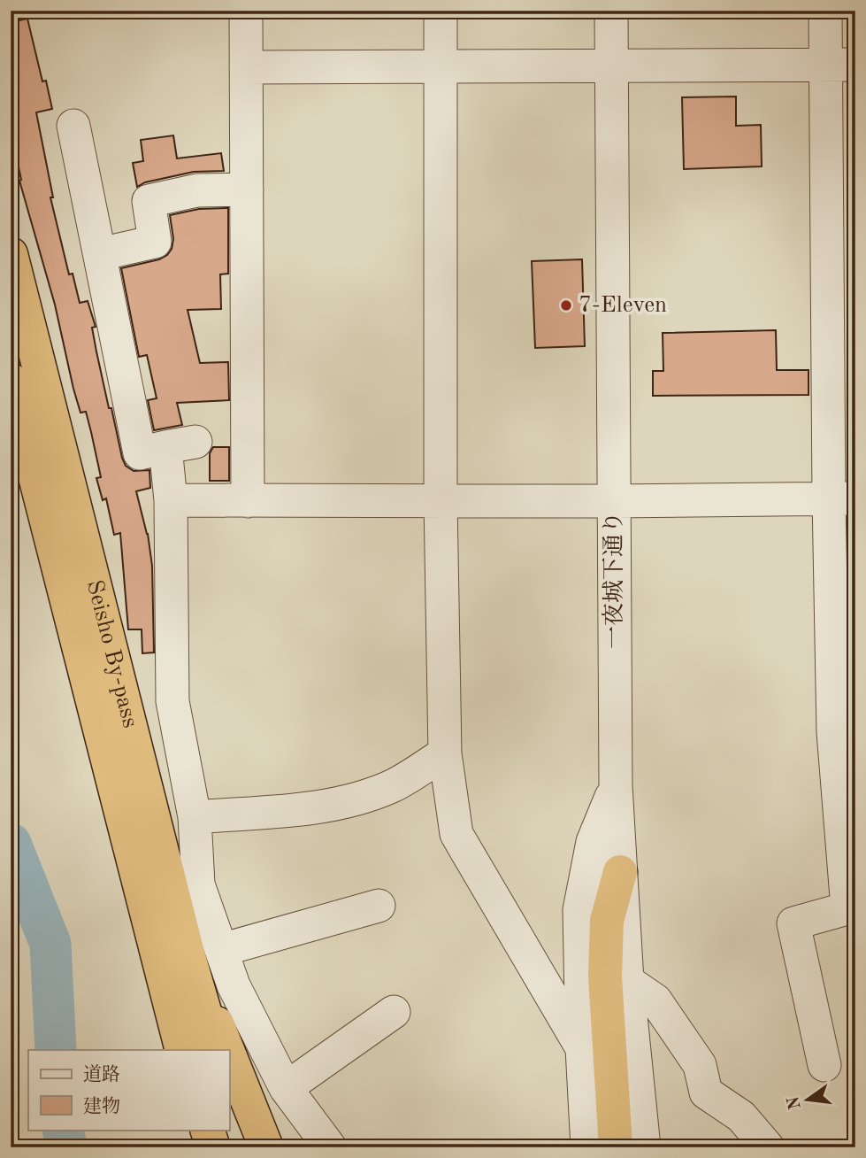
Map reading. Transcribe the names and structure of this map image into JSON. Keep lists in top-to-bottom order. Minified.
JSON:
{"streets":{"highway":["Seisho By-pass"],"street":["一夜城下通り"]},"places":["7-Eleven"],"legend":["道路","建物"],"north":"left"}
